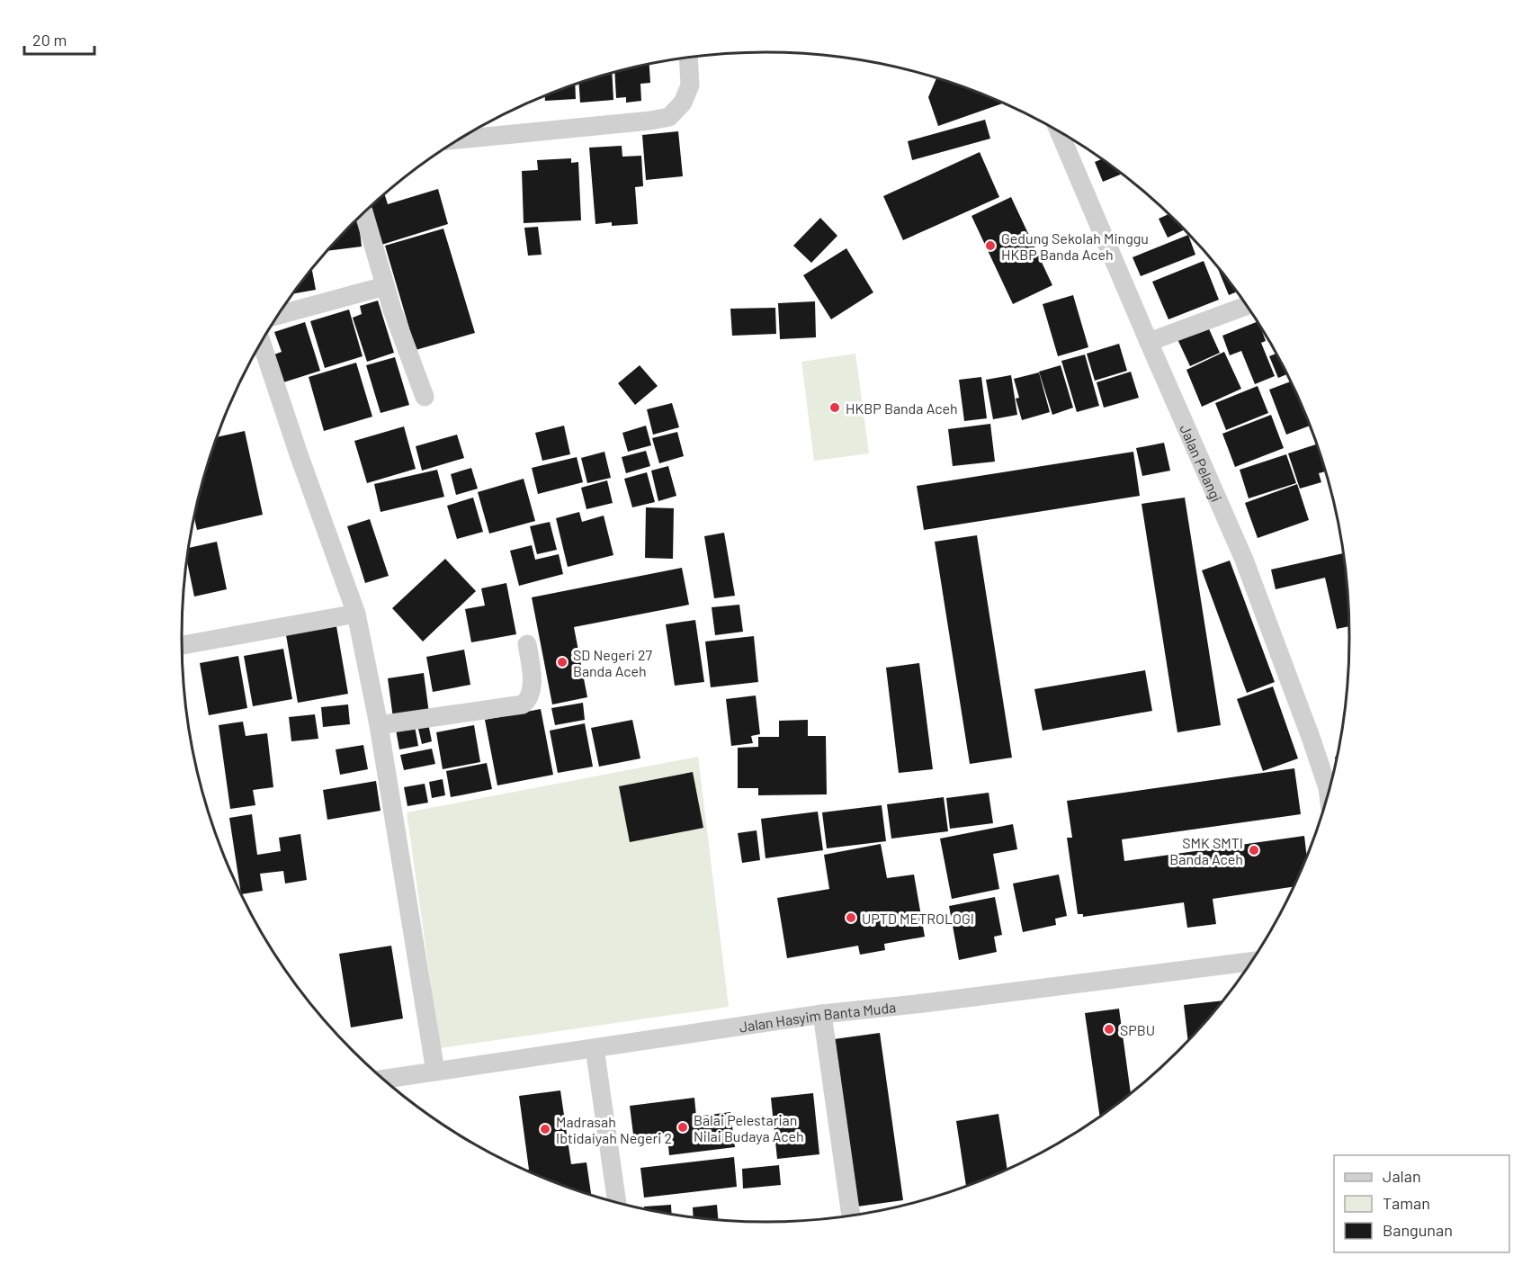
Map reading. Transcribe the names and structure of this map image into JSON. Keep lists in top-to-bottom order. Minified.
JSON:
{"streets":{"street":["Jalan Pelangi","Jalan Hasyim Banta Muda"]},"places":["Gedung Sekolah Minggu HKBP Banda Aceh","HKBP Banda Aceh","SD Negeri 27 Banda Aceh","SMK SMTI Banda Aceh","UPTD METROLOGI","SPBU","Balai Pelestarian Nilai Budaya Aceh","Madrasah Ibtidaiyah Negeri 2"],"legend":["Jalan","Taman","Bangunan"],"scale_bar":"20 m"}
